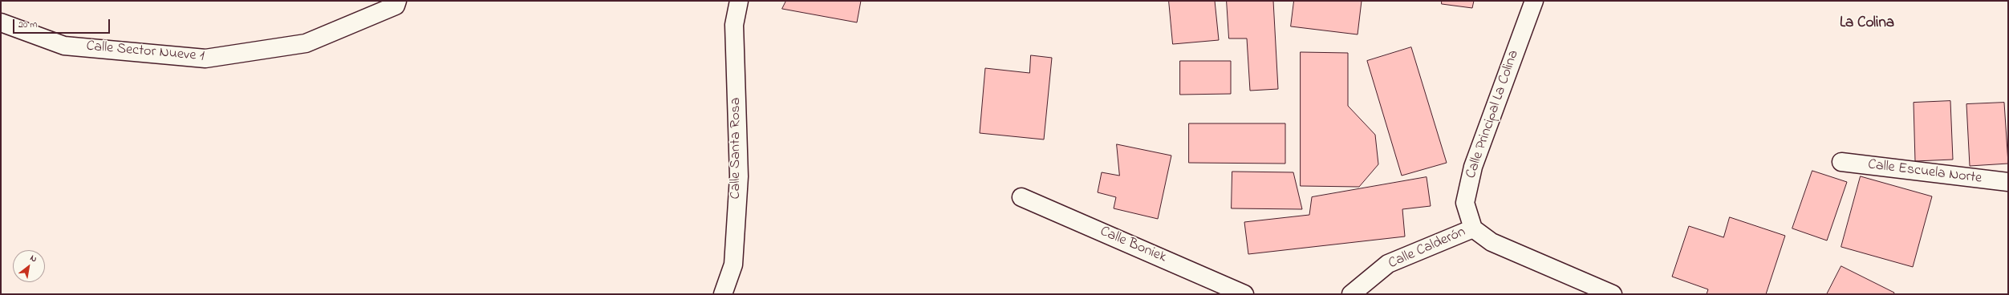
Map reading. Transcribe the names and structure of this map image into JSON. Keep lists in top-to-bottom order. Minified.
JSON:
{"streets":{"street":["Calle Sector Nueve 1","Calle Principal La Colina","Calle Santa Rosa","Calle Escuela Norte","Calle Boniek","Calle Calderón"]},"crossings":[["Calle Principal La Colina","Calle Calderón"]],"districts":["La Colina"],"scale_bar":"20 m","north":"top right"}
